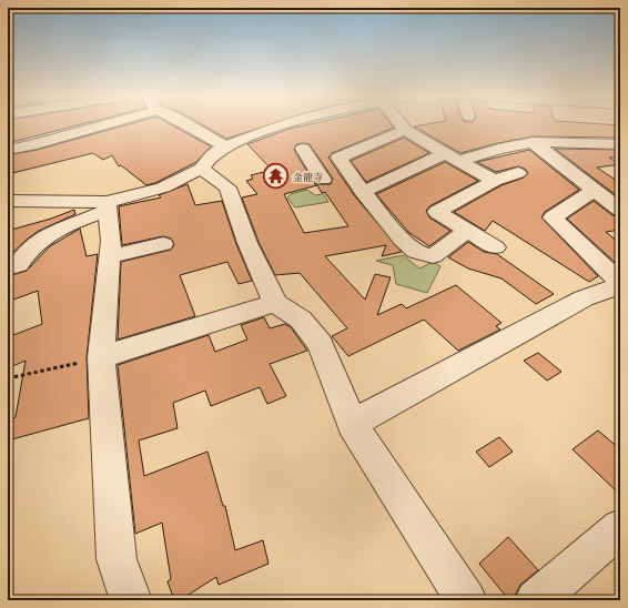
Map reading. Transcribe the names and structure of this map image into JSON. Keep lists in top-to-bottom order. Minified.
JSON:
{"places":{"temple":["金龍寺"]}}
